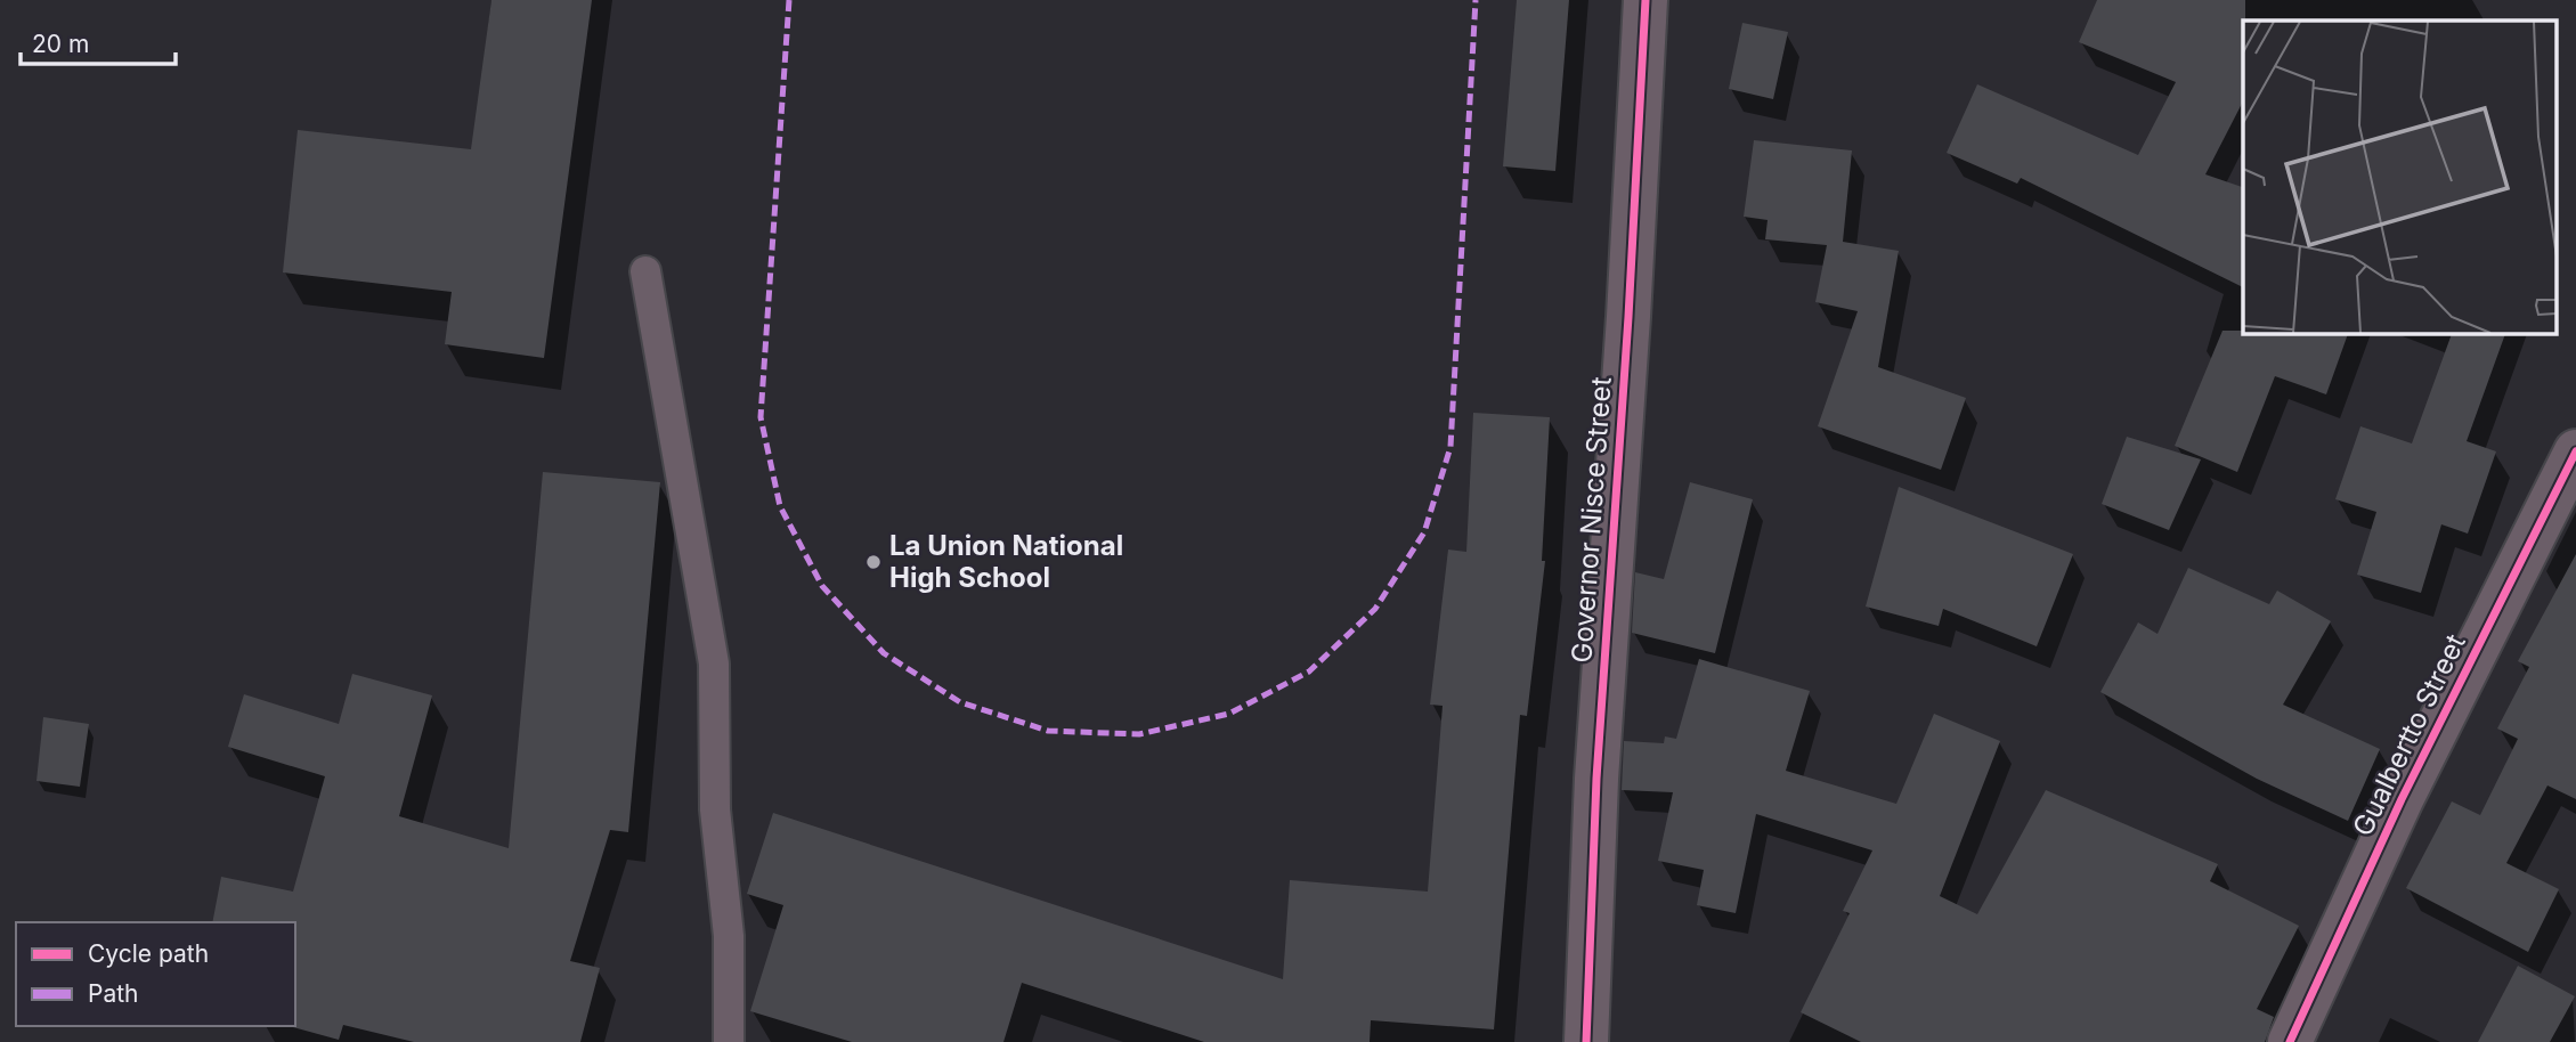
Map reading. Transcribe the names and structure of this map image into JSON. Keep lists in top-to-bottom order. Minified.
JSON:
{"streets":{"street":["Governor Nisce Street","Gualbertto Street"]},"places":["La Union National High School"],"legend":["Cycle path","Path"],"scale_bar":"20 m"}
